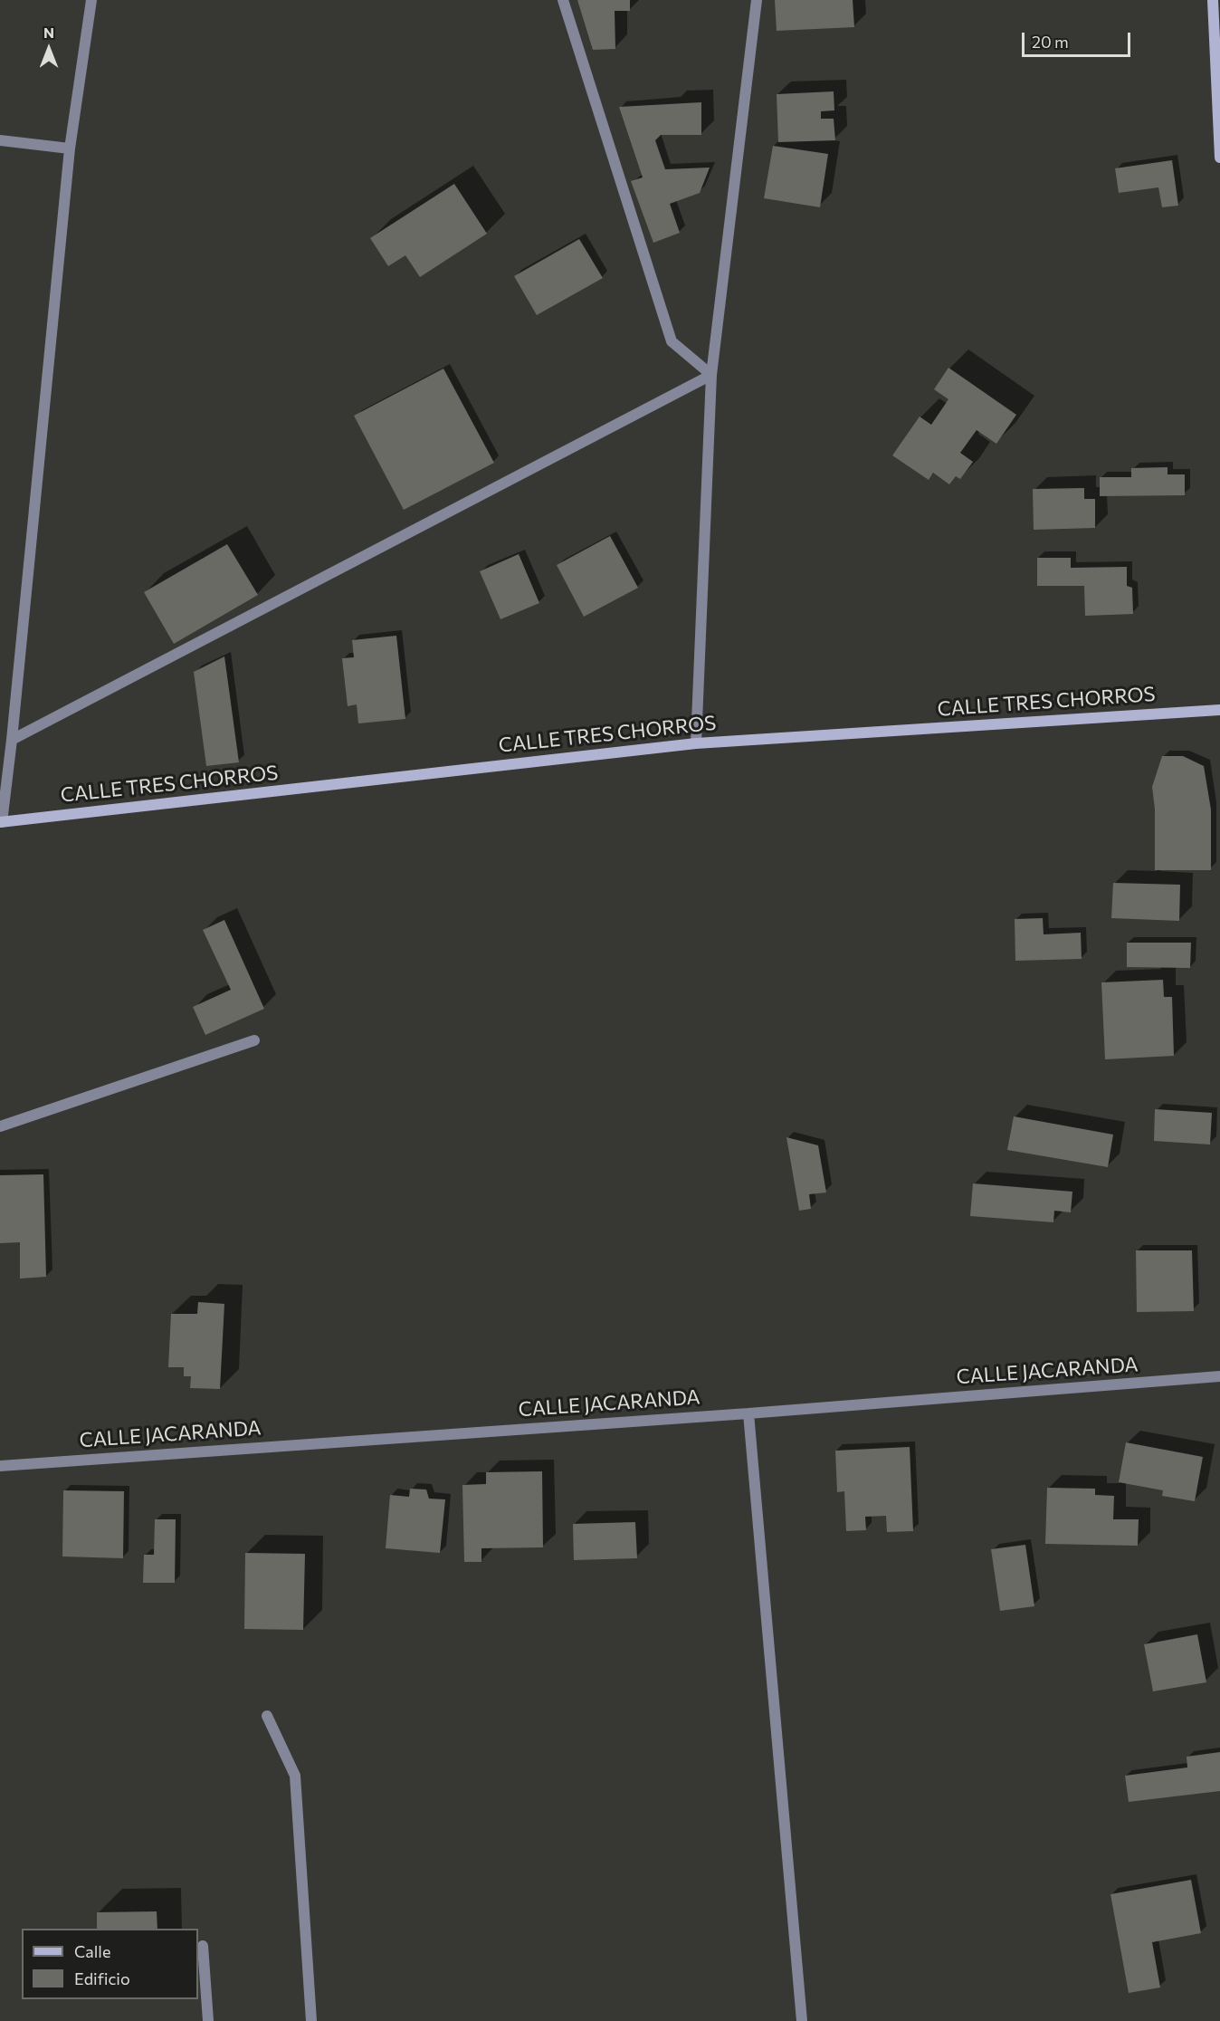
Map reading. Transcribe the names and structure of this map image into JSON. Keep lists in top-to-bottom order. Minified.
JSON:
{"streets":{"main road":["CALLE TRES CHORROS"],"street":["CALLE JACARANDA"]},"legend":["Calle","Edificio"],"scale_bar":"20 m","north":"top"}
